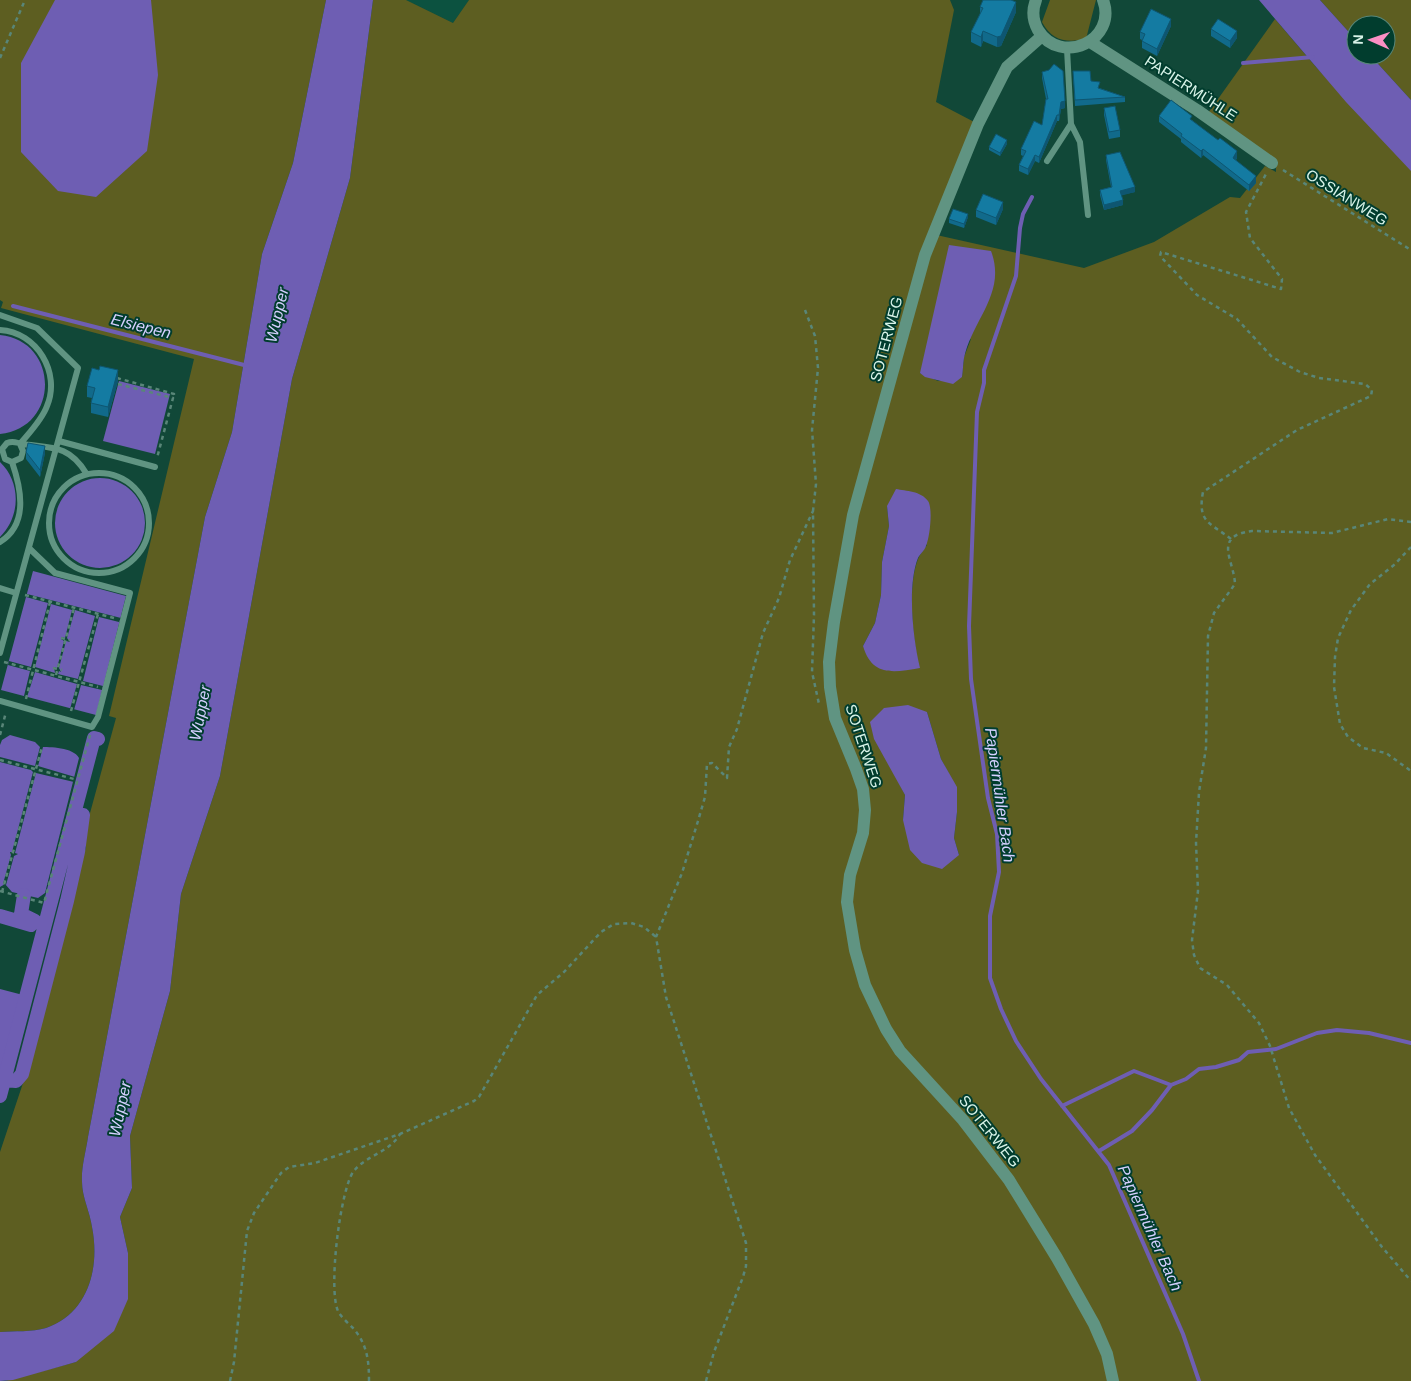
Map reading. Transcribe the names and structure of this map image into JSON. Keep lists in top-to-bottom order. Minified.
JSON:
{"streets":{"street":["PAPIERMÜHLE","SOTERWEG"],"path":["OSSIANWEG"]},"crossings":[["PAPIERMÜHLE","OSSIANWEG"]],"water":["Wupper","Elsiepen","Papiermühler Bach"],"north":"left"}
